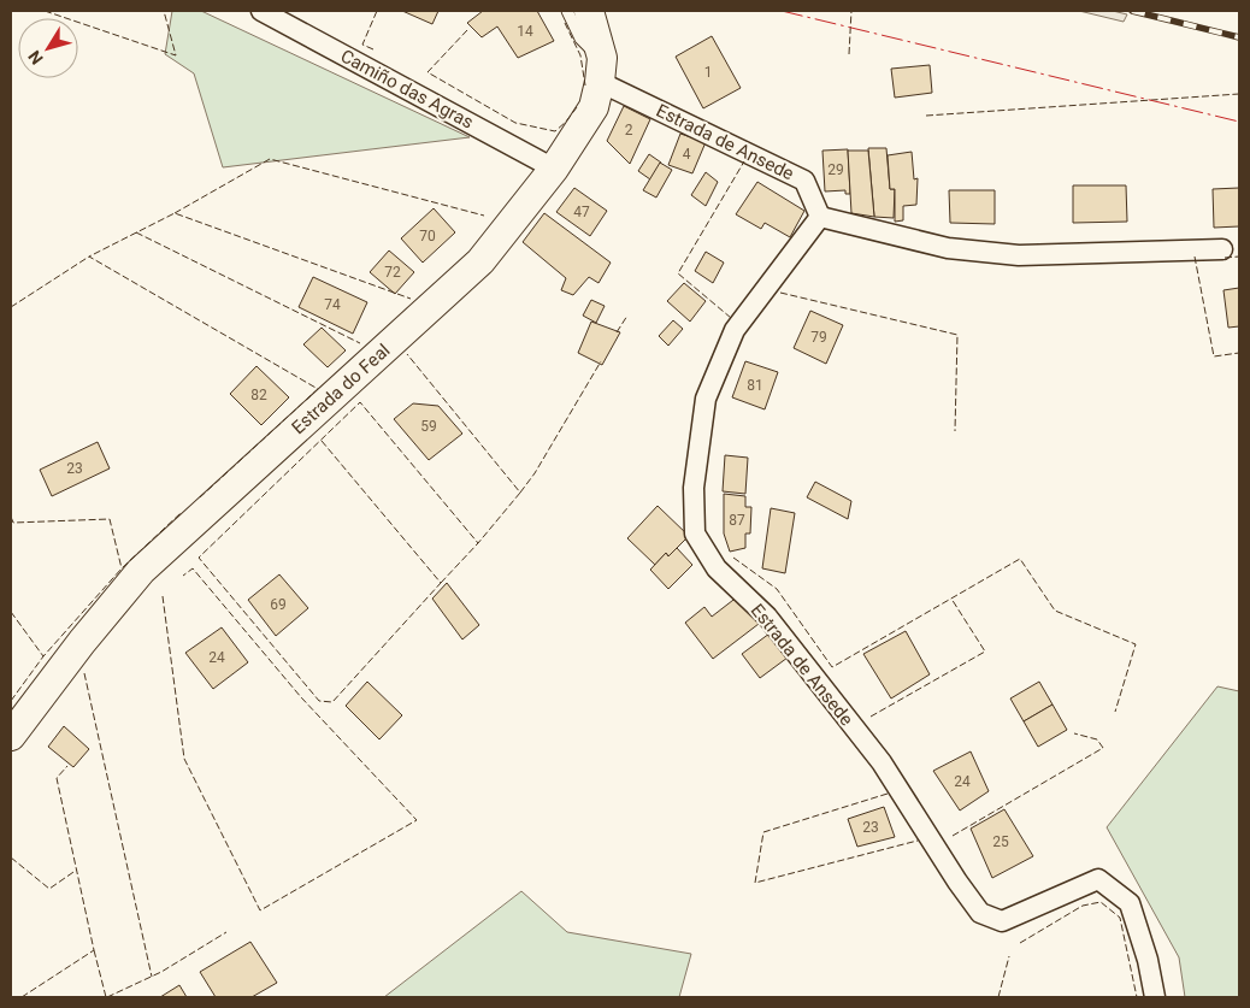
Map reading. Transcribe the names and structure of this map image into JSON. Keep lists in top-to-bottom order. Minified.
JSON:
{"streets":{"main road":["Estrada do Feal"],"street":["Camiño das Agras","Estrada de Ansede"]},"crossings":[["Camiño das Agras","Estrada do Feal"],["Estrada de Ansede","Estrada do Feal"]],"house_numbers":["14","1","2","4","29","47","70","72","74","79","81","82","59","23","87","69","24","24","23","25"],"north":"bottom left"}
